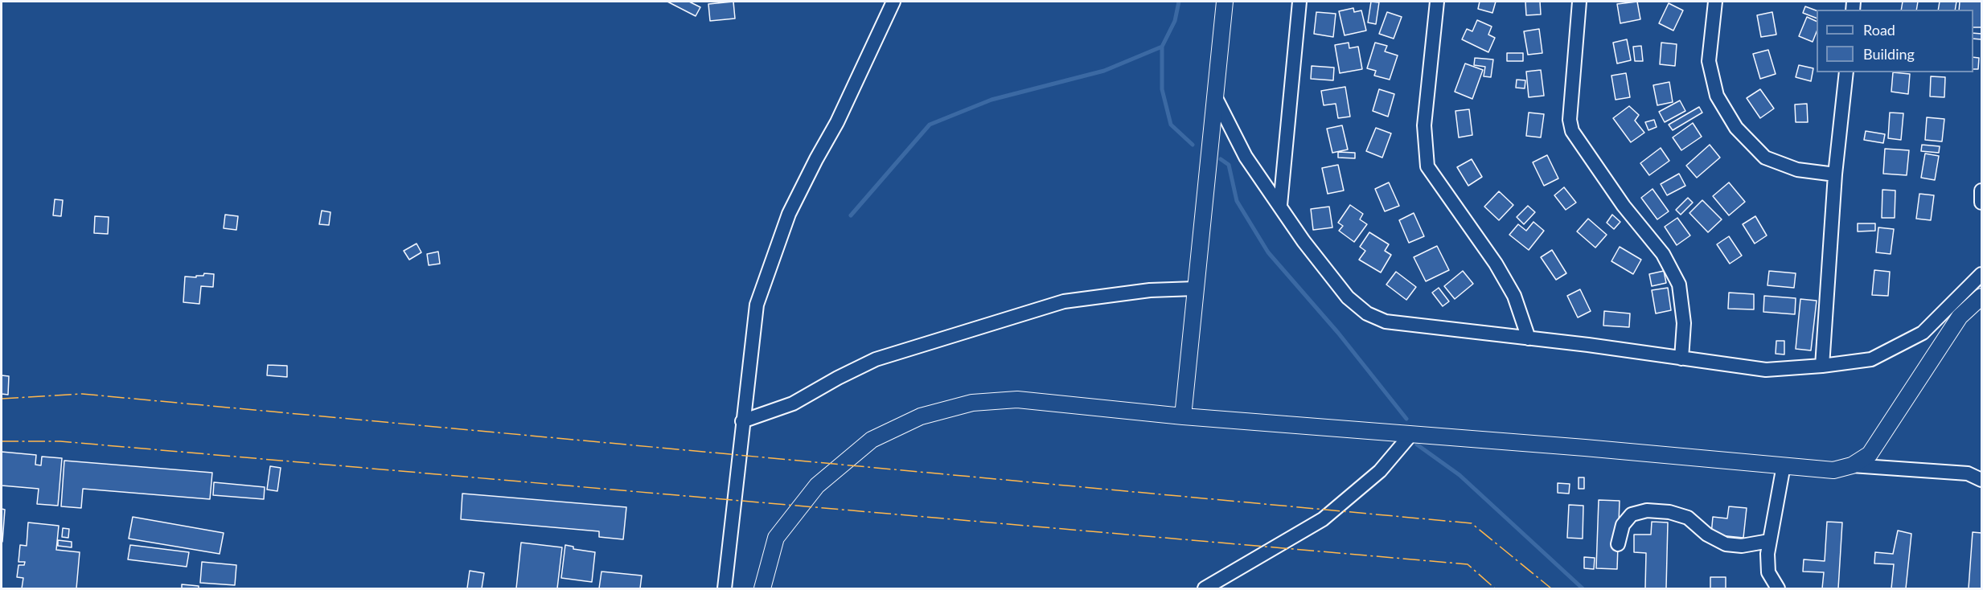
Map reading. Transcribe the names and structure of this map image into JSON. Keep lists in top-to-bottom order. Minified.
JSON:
{"legend":["Road","Building"]}
